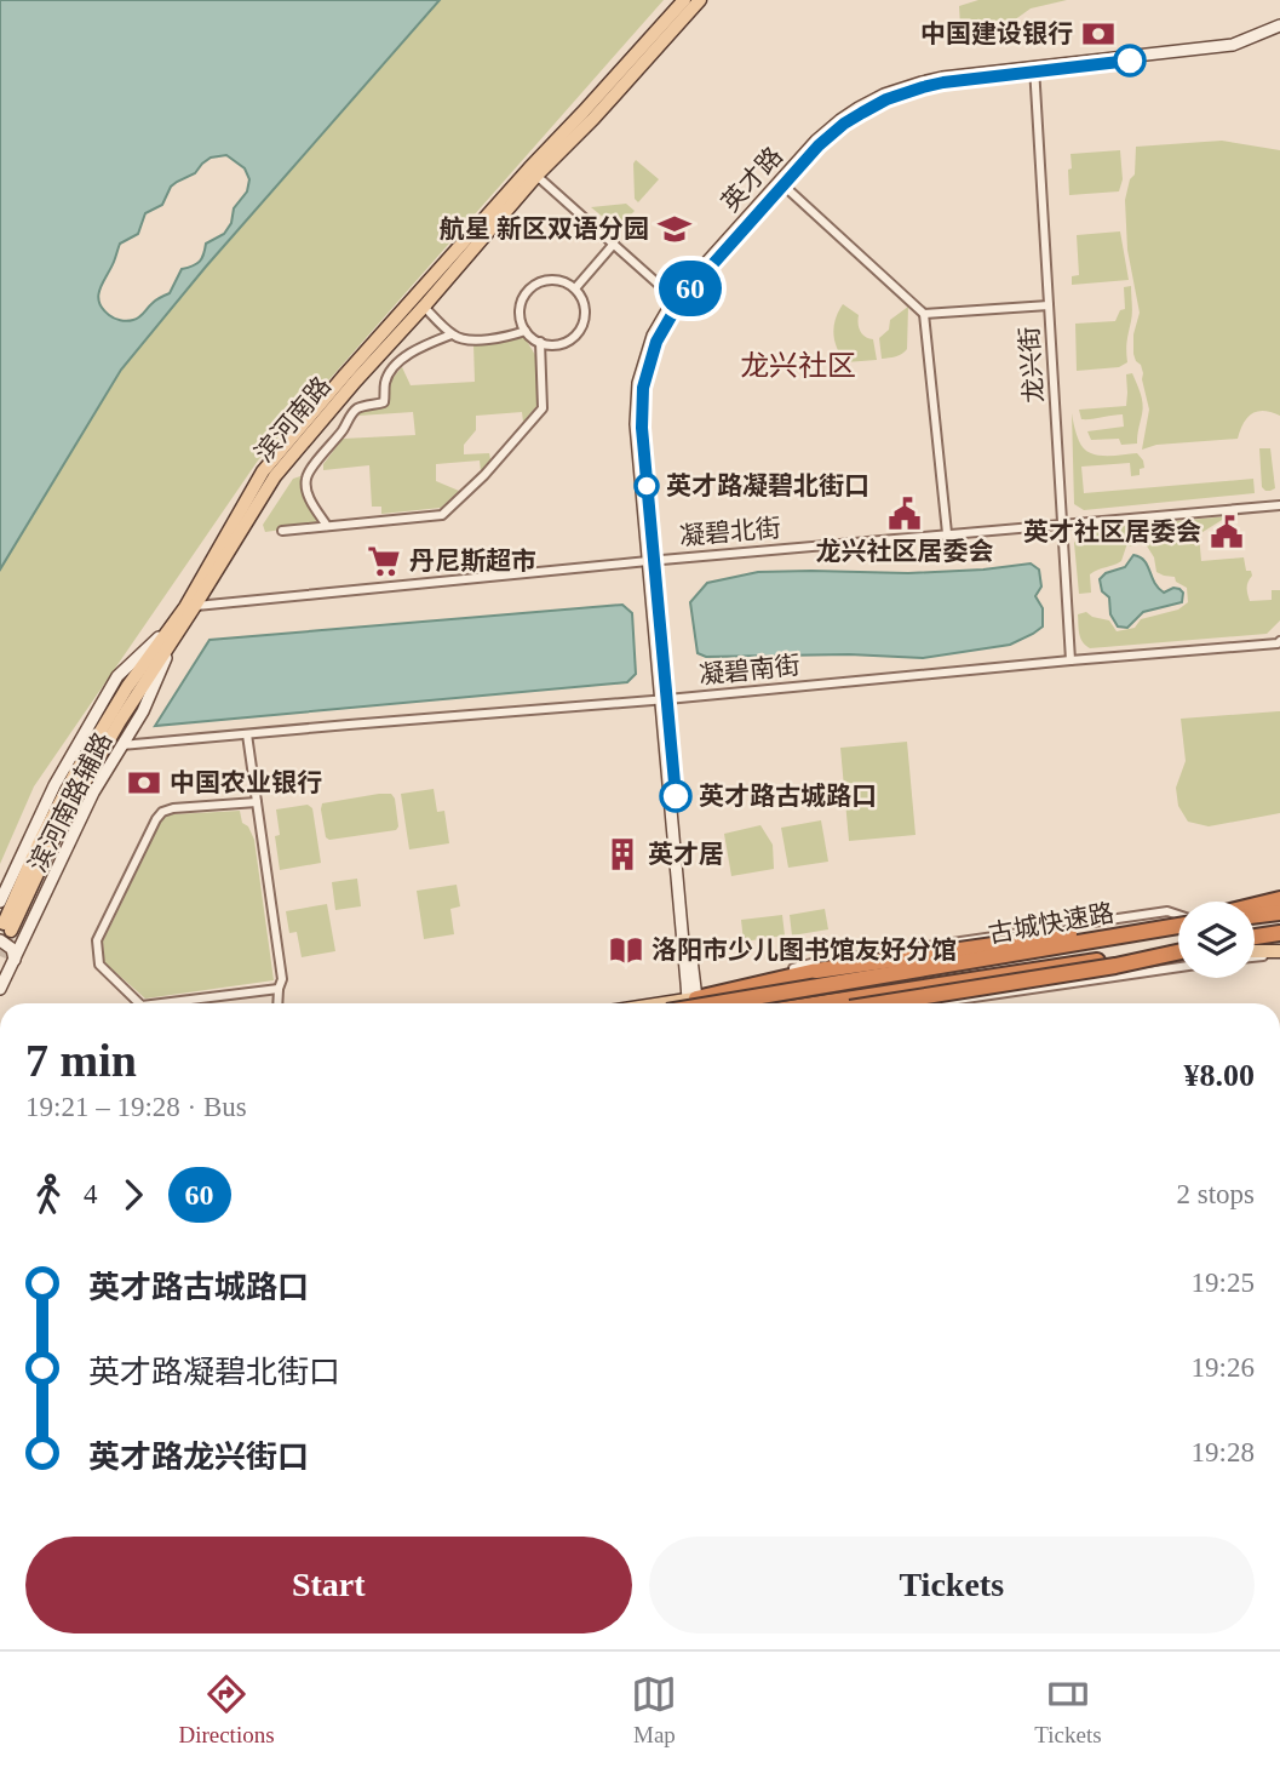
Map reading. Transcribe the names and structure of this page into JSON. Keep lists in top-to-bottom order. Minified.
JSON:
{"streets":{"highway":["古城快速路"],"main road":["英才路","滨河南路","滨河南路辅路"],"street":["龙兴街","凝碧北街","凝碧南街"]},"crossings":[["英才路","龙兴街"],["英才路","凝碧北街"],["英才路","凝碧南街"],["龙兴街","凝碧北街"],["龙兴街","凝碧南街"],["滨河南路","凝碧北街"],["滨河南路","滨河南路辅路"],["凝碧南街","滨河南路辅路"]],"districts":["龙兴社区"],"places":{"bank":["中国建设银行","中国农业银行"],"school or university":["航星 新区双语分园"],"other":["英才路凝碧北街口","英才路古城路口"],"public building":["龙兴社区居委会","英才社区居委会"],"supermarket":["丹尼斯超市"],"building":["英才居"],"library":["洛阳市少儿图书馆友好分馆"]},"lines":["bus line 60"],"page":{"on_map":"60","heading":["7 min","19:21 – 19:28 · Bus","¥8.00"],"legs":["4","60","2 stops"],"list":[{"name":"英才路古城路口","value":"19:25"},{"name":"英才路凝碧北街口","value":"19:26"},{"name":"英才路龙兴街口","value":"19:28"}],"buttons":["Start","Tickets"],"tabs":["Directions","Map","Tickets"]}}
